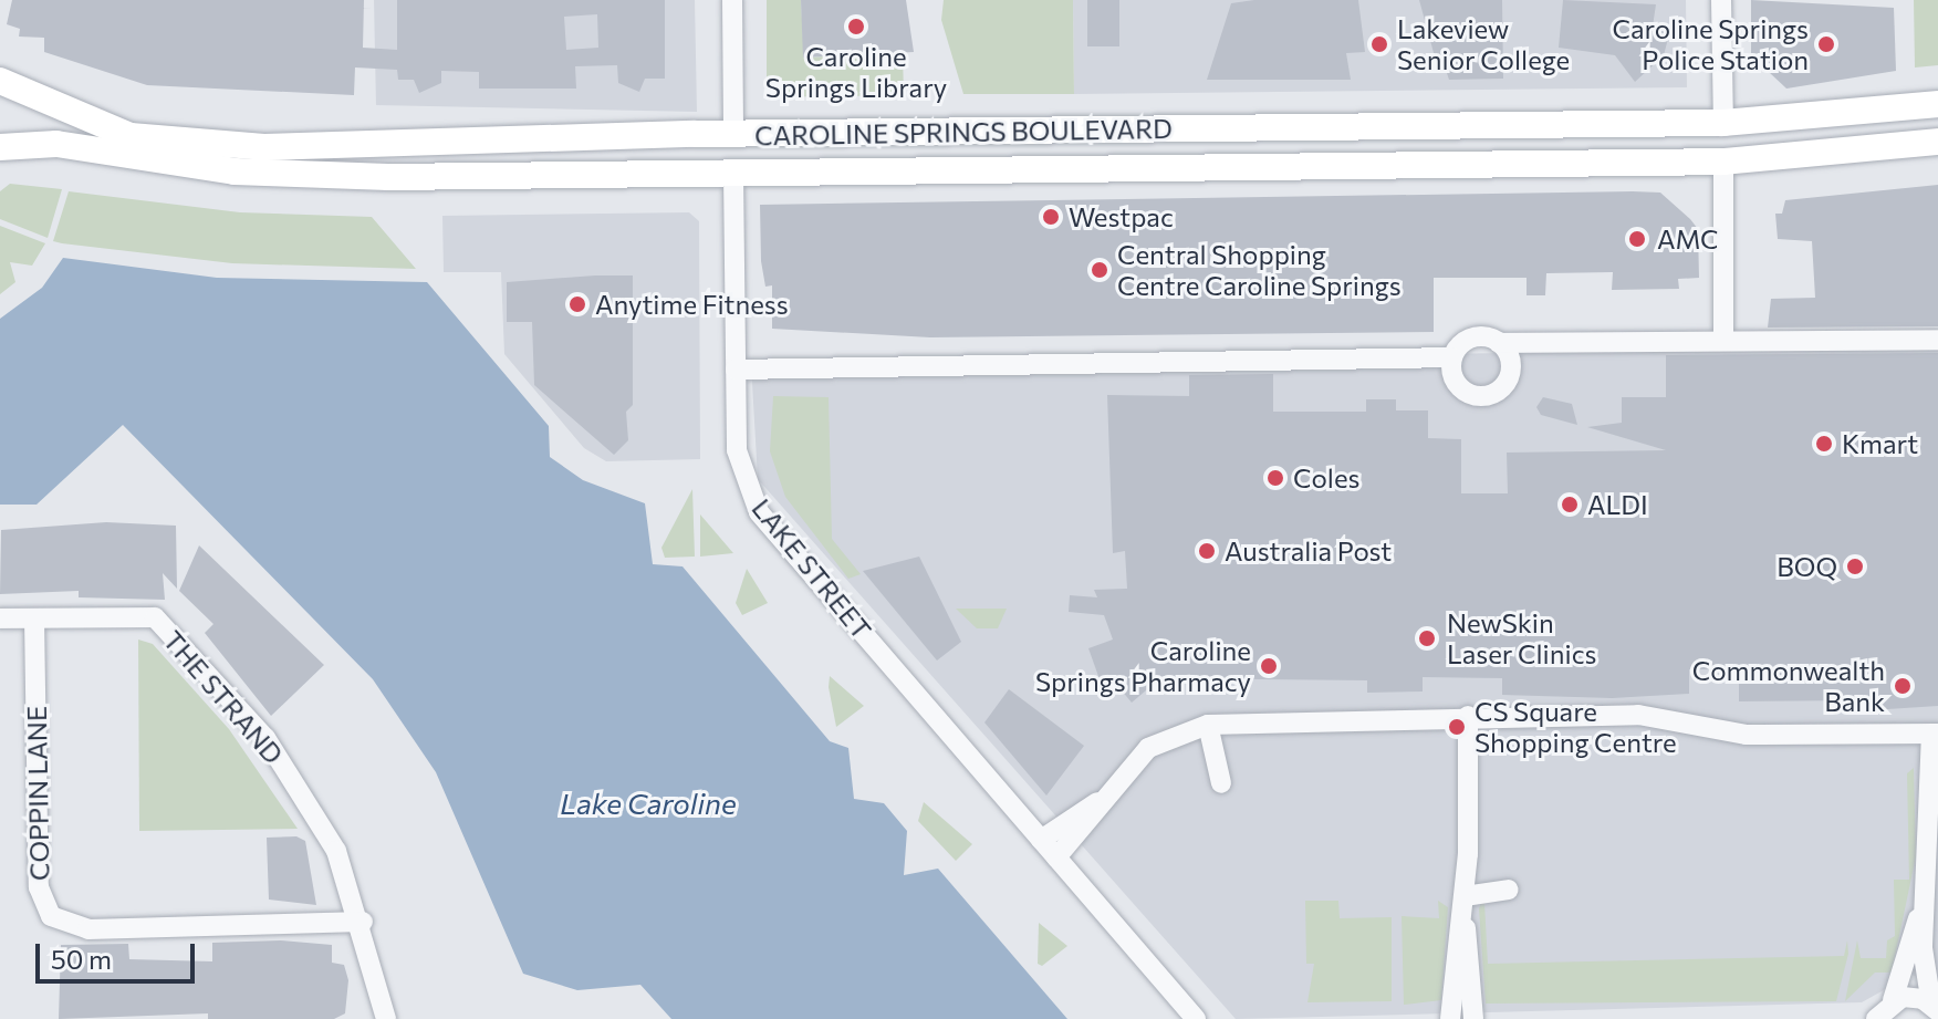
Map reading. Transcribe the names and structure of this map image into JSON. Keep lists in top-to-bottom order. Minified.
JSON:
{"streets":{"main road":["CAROLINE SPRINGS BOULEVARD","LAKE STREET"],"street":["THE STRAND","COPPIN LANE"]},"crossings":[["CAROLINE SPRINGS BOULEVARD","LAKE STREET"],["THE STRAND","COPPIN LANE"]],"water":["Lake Caroline"],"places":["Caroline Springs Library","Lakeview Senior College","Caroline Springs Police Station","Westpac","AMC","Central Shopping Centre Caroline Springs","Anytime Fitness","Kmart","Coles","ALDI","Australia Post","BOQ","NewSkin Laser Clinics","Caroline Springs Pharmacy","Commonwealth Bank","CS Square Shopping Centre"],"scale_bar":"50 m"}
